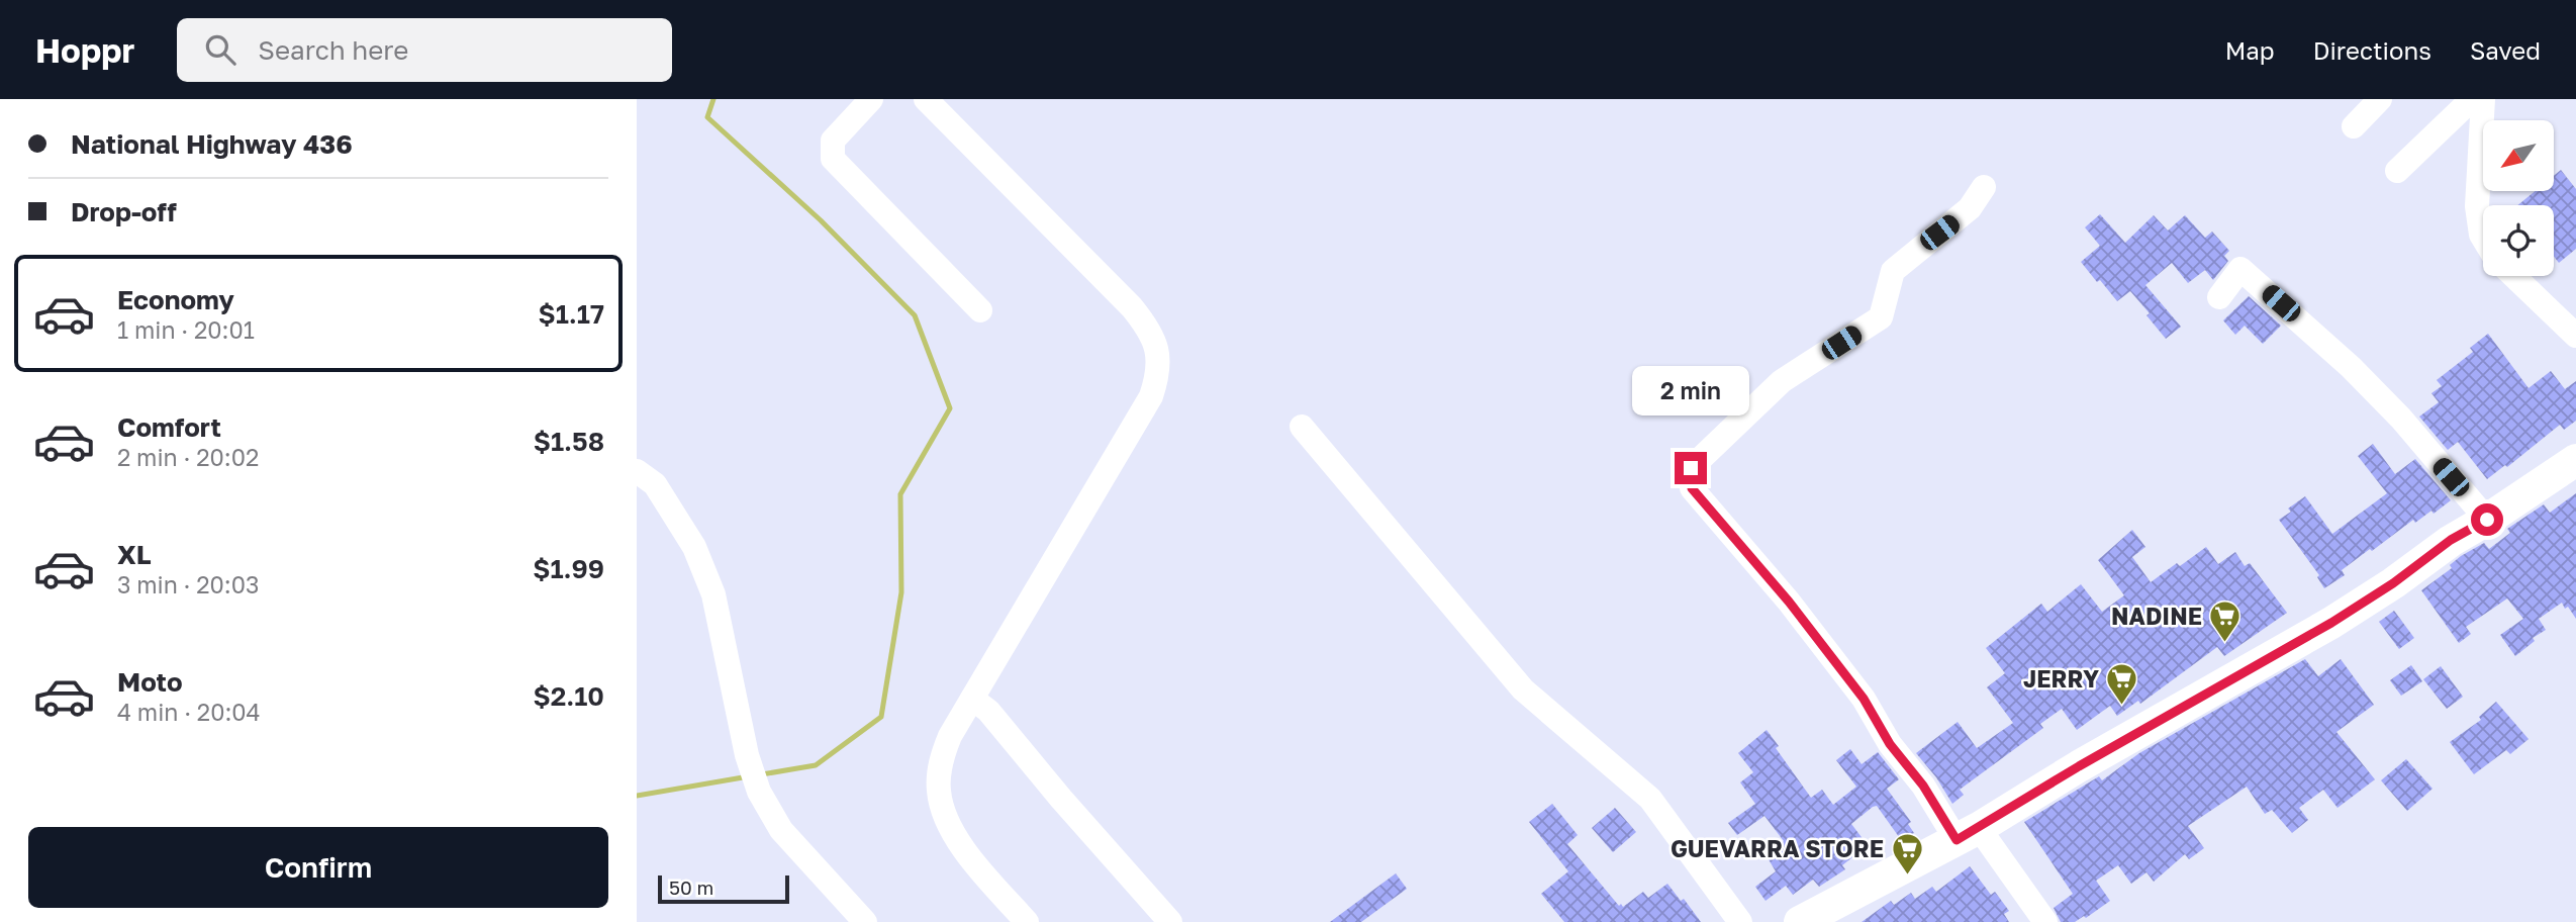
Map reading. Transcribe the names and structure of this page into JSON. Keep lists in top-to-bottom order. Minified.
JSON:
{"places":{"supermarket":["NADINE","JERRY","GUEVARRA STORE"]},"scale_bar":"50 m","north":"bottom left","page":{"header":"Hoppr","search":"Search here","nav":["Map","Directions","Saved"],"banner":["National Highway 436","Drop-off"],"list":[{"name":"Economy","note":"1 min · 20:01","value":"$1.17"},{"name":"Comfort","note":"2 min · 20:02","value":"$1.58"},{"name":"XL","note":"3 min · 20:03","value":"$1.99"},{"name":"Moto","note":"4 min · 20:04","value":"$2.10"}],"bubble":"2 min","buttons":"Confirm","scale":"50 m"}}
